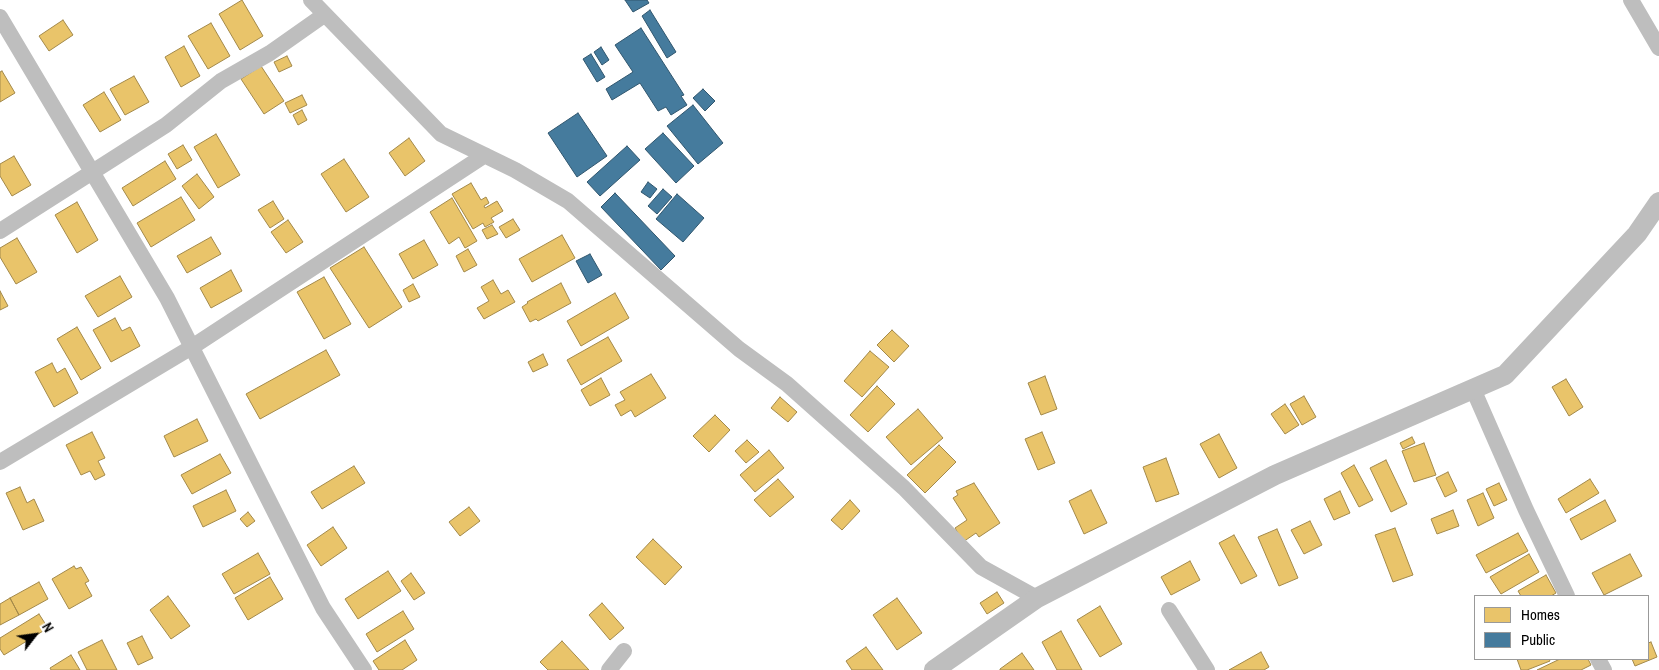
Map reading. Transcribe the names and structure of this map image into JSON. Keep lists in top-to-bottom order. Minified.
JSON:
{"legend":["Homes","Public"],"north":"top right"}
